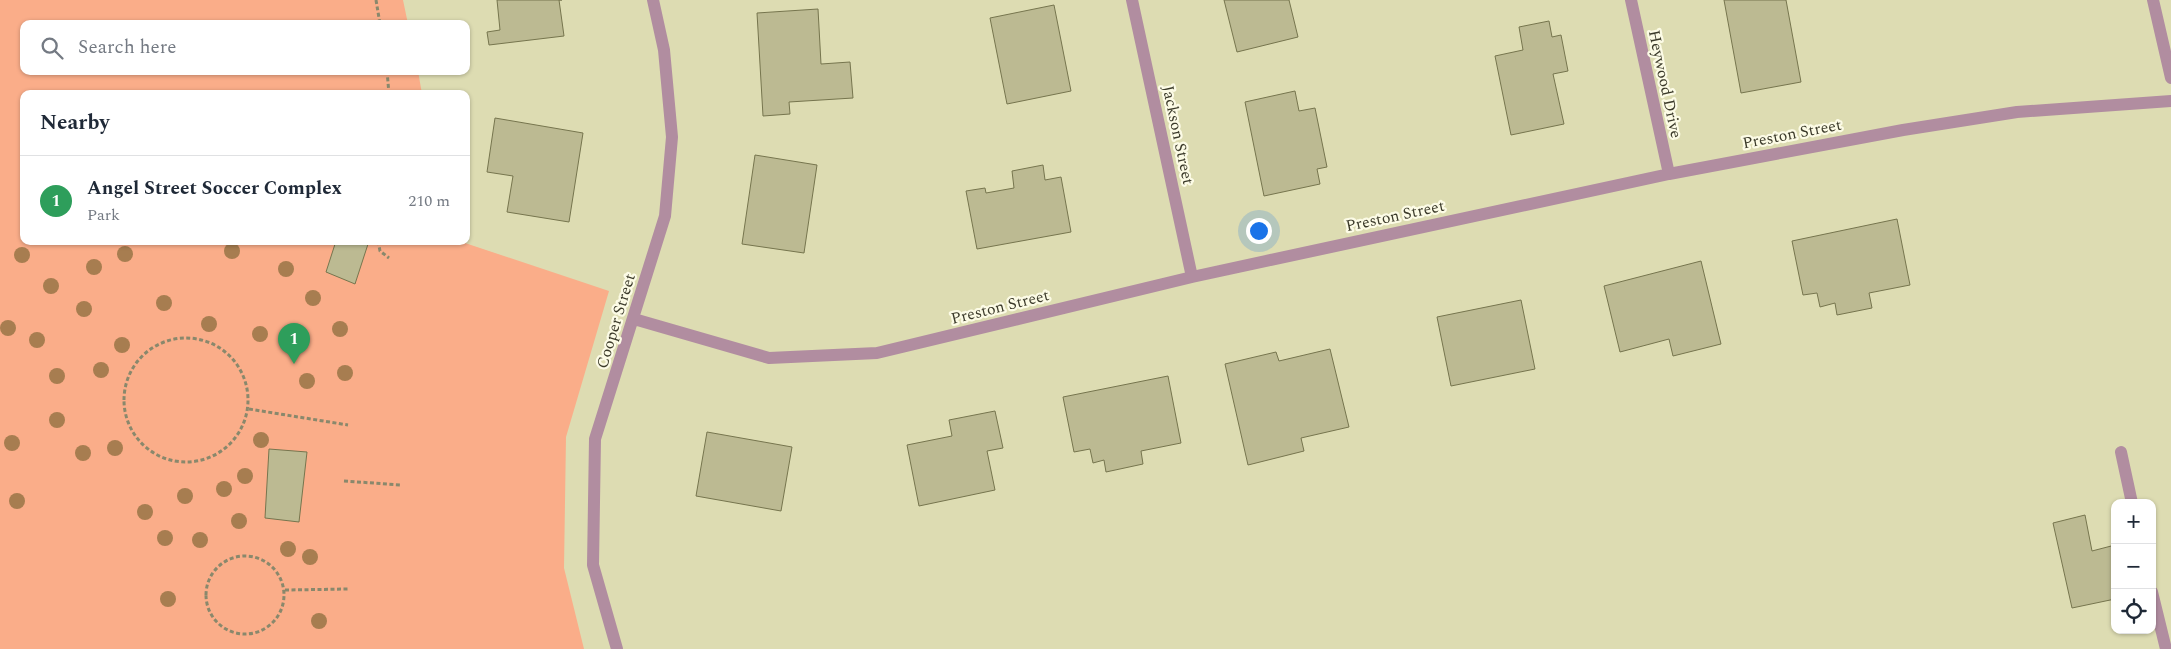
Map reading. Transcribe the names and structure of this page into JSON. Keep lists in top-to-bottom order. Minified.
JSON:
{"streets":{"street":["Heywood Drive","Preston Street","Jackson Street","Cooper Street"]},"crossings":[["Heywood Drive","Preston Street"],["Preston Street","Jackson Street"],["Preston Street","Cooper Street"]],"page":{"search":"Search here","heading":"Nearby","list":[{"mark":"1","name":"Angel Street Soccer Complex","note":"Park","value":"210 m"}],"pins":"1","map_buttons":["+","−"]}}
